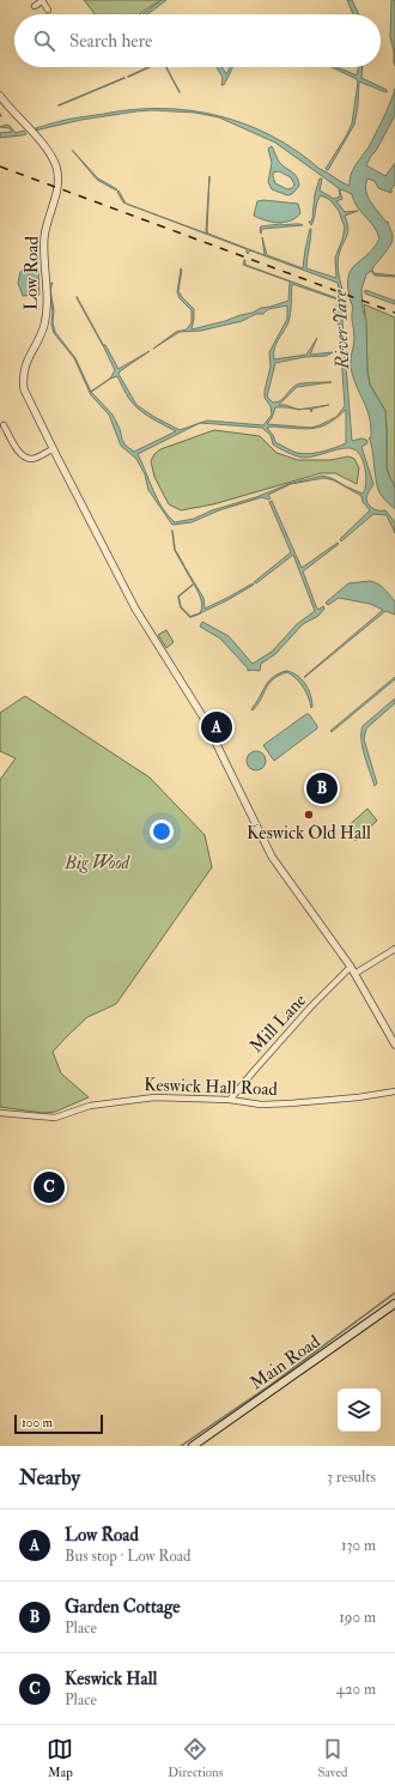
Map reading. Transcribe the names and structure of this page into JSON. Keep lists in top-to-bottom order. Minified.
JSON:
{"streets":{"main road":["Main Road"],"street":["Low Road","Mill Lane","Keswick Hall Road"]},"crossings":[["Low Road","Mill Lane"],["Mill Lane","Keswick Hall Road"]],"water":["River Yare"],"parks":["Big Wood"],"places":["Keswick Old Hall"],"scale_bar":"100 m","page":{"search":"Search here","pins":["A","B","C"],"scale":"100 m","heading":["Nearby","3 results"],"list":[{"mark":"A","name":"Low Road","note":"Bus stop · Low Road","value":"130 m"},{"mark":"B","name":"Garden Cottage","note":"Place","value":"190 m"},{"mark":"C","name":"Keswick Hall","note":"Place","value":"420 m"}],"nav":["Map","Directions","Saved"]}}
